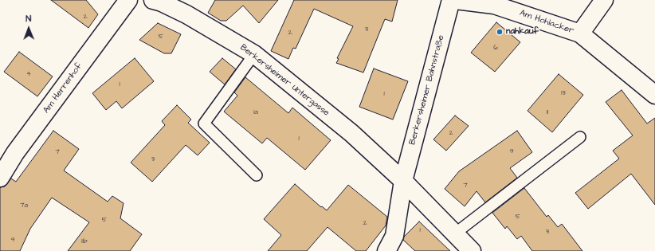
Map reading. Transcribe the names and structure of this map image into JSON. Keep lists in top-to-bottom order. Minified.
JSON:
{"streets":{"street":["Am Hohlacker","Berkersheimer Untergasse","Am Herrenhof","Berkersheimer Bahnstraße"]},"crossings":[["Berkersheimer Untergasse","Berkersheimer Bahnstraße"]],"places":["nahkauf"],"house_numbers":["2","3","2","5","6","4","1","13","1","1a","11","2","1","9","7","3","7","7a","5","5","2","1","3","9","11b"],"north":"top"}
